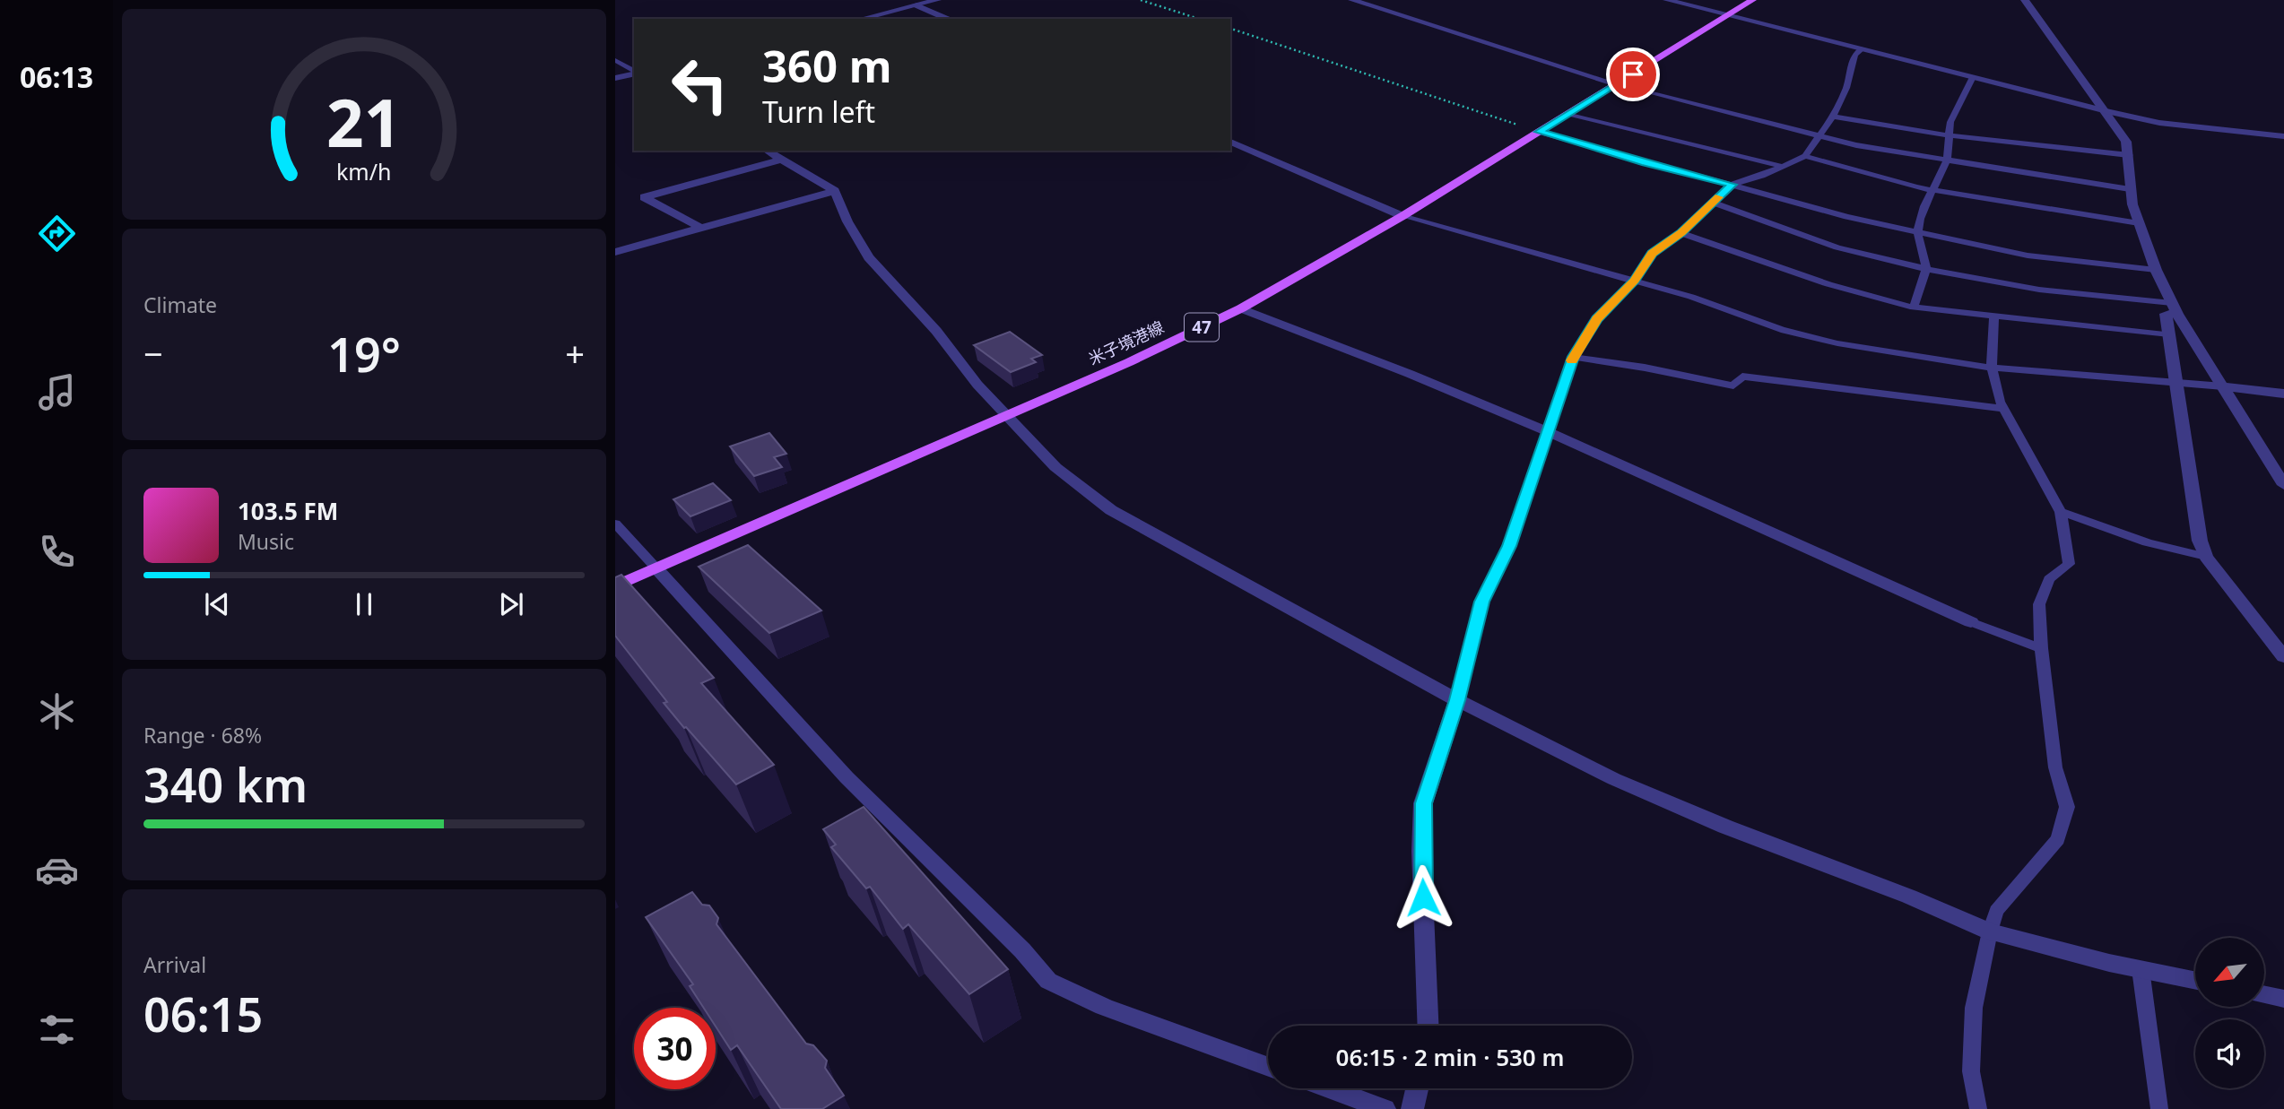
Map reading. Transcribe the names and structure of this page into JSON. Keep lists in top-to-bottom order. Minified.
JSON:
{"streets":{"main road":["47","米子境港線"]},"north":"bottom left","page":{"tabs":"06:13","turn":["360 m","Turn left"],"tile":["Climate",["Range · 68%","340 km"],["Arrival","06:15"]],"heat":["−","19°","+"],"song":["103.5 FM","Music"],"limit":"30","trip":"06:15 · 2 min · 530 m","gauge":["21","km/h"]}}
